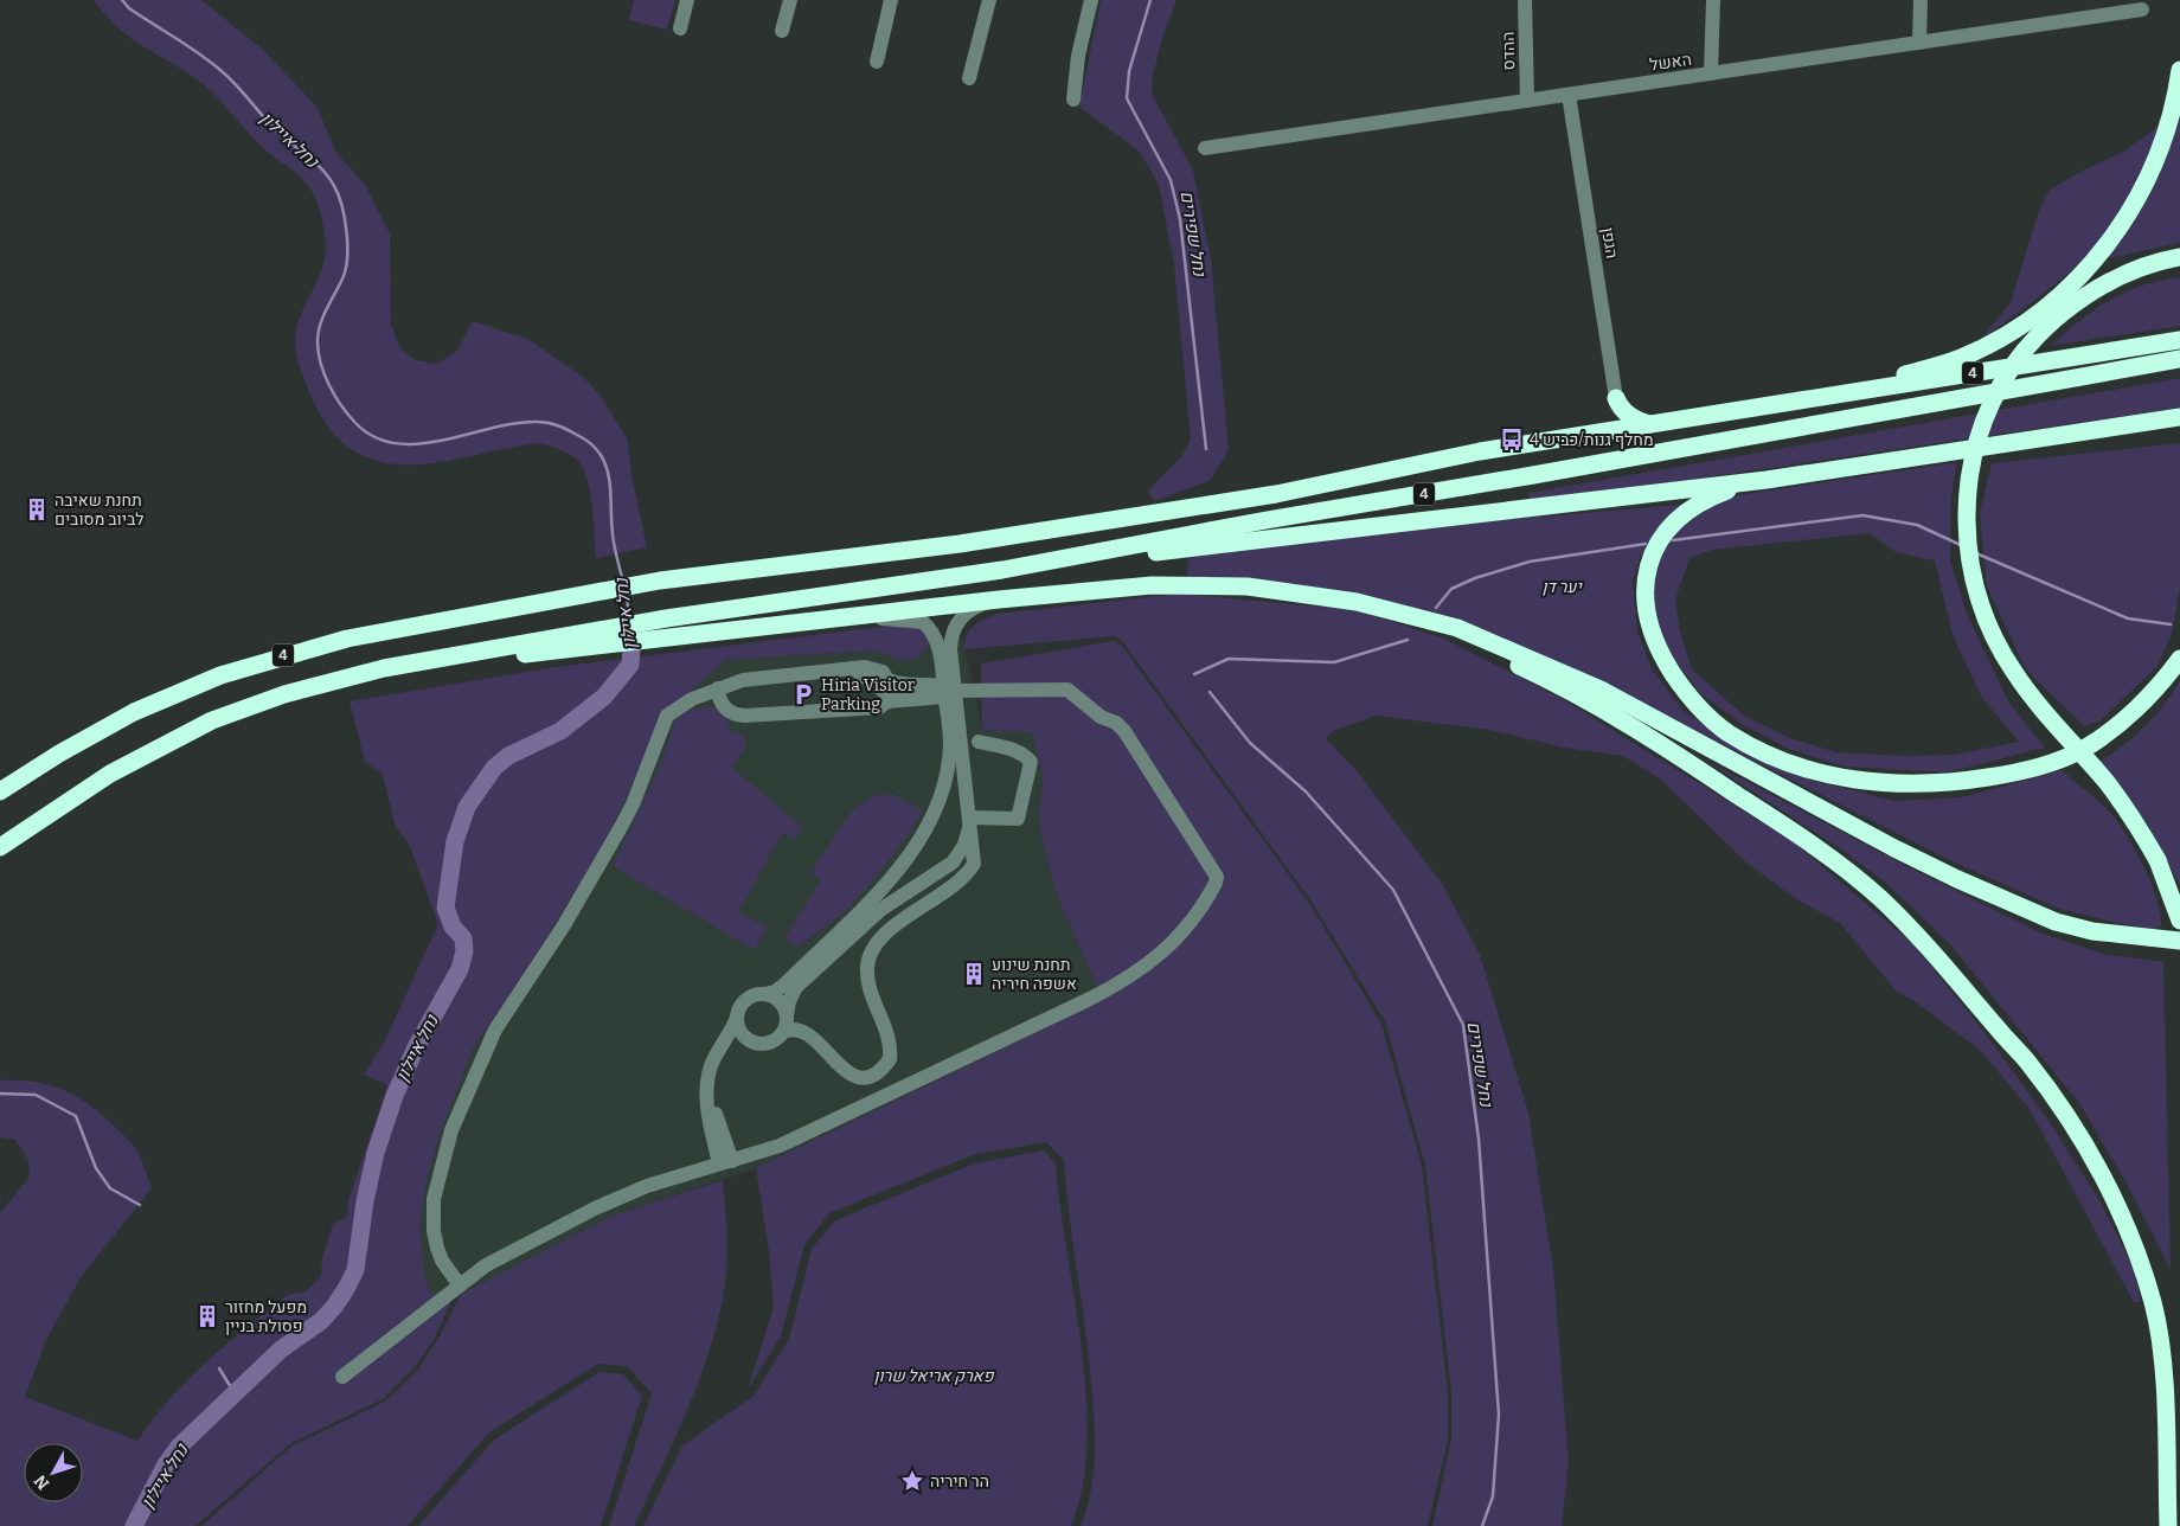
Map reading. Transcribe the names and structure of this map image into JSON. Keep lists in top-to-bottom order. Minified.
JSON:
{"streets":{"highway":["4"],"street":["ההדס","האשל","הגפן"]},"crossings":[["ההדס","האשל"],["האשל","הגפן"]],"water":["נחל איילון","נחל שפירים"],"parks":["יער דן","פארק אריאל שרון"],"places":{"bus stop":["מחלף גנות/כביש 4"],"building":["תחנת שאיבה לביוב מסובים","תחנת שינוע אשפה חיריה","מפעל מחזור פסולת בניין"],"parking":["Hiria Visitor Parking"],"place":["הר חיריה"]},"north":"bottom left"}
